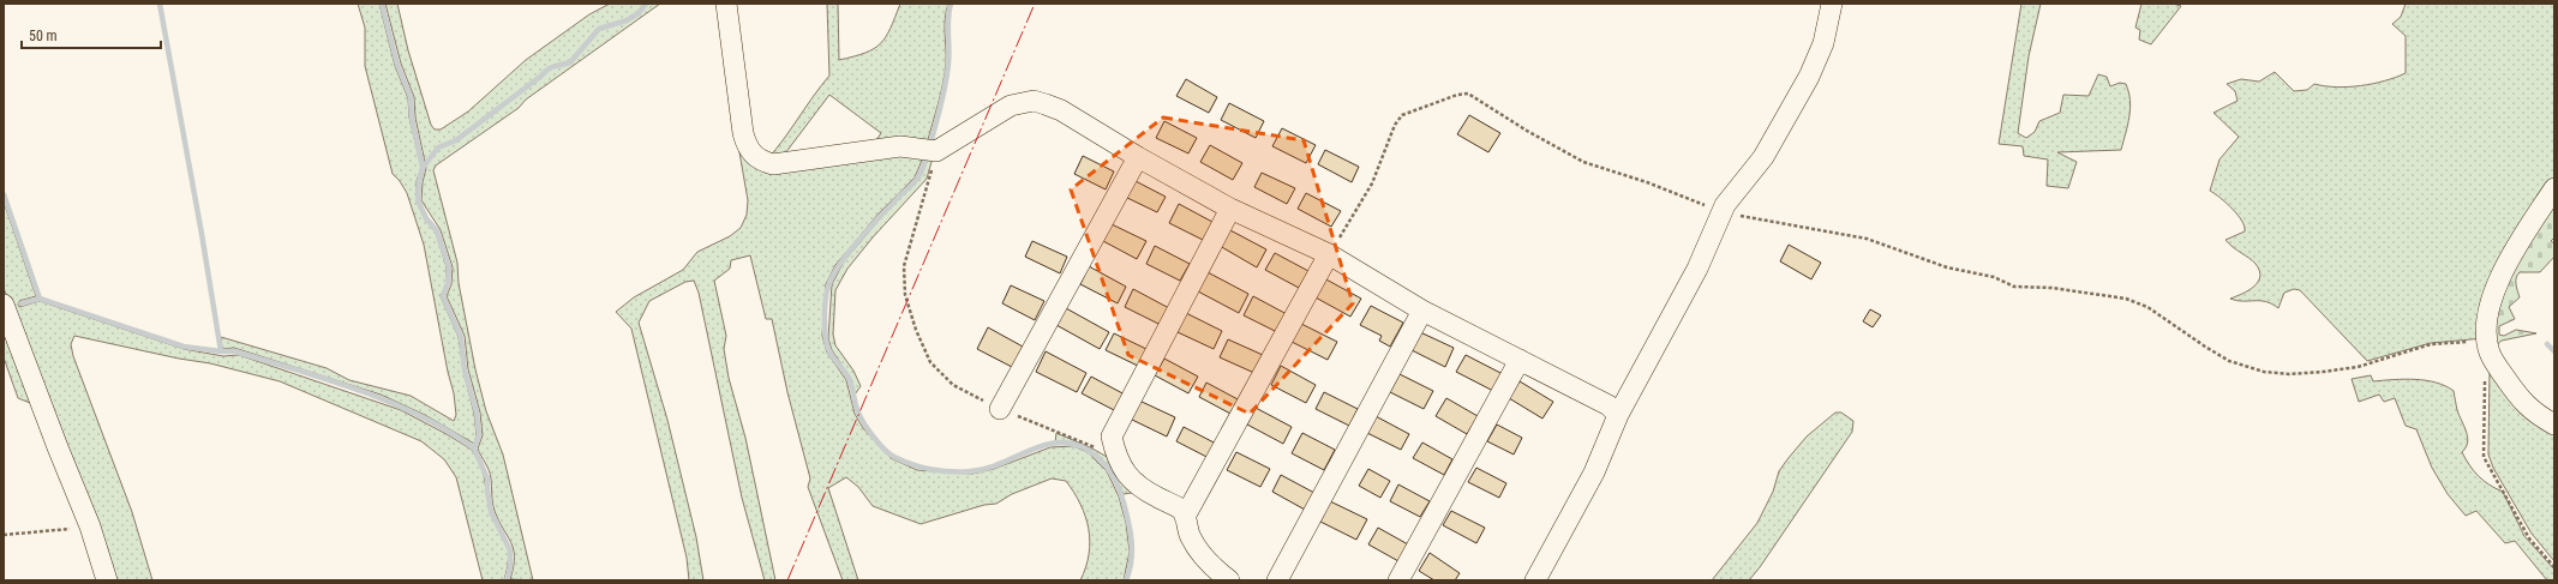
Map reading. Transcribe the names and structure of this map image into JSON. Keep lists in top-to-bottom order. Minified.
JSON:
{"scale_bar":"50 m"}
